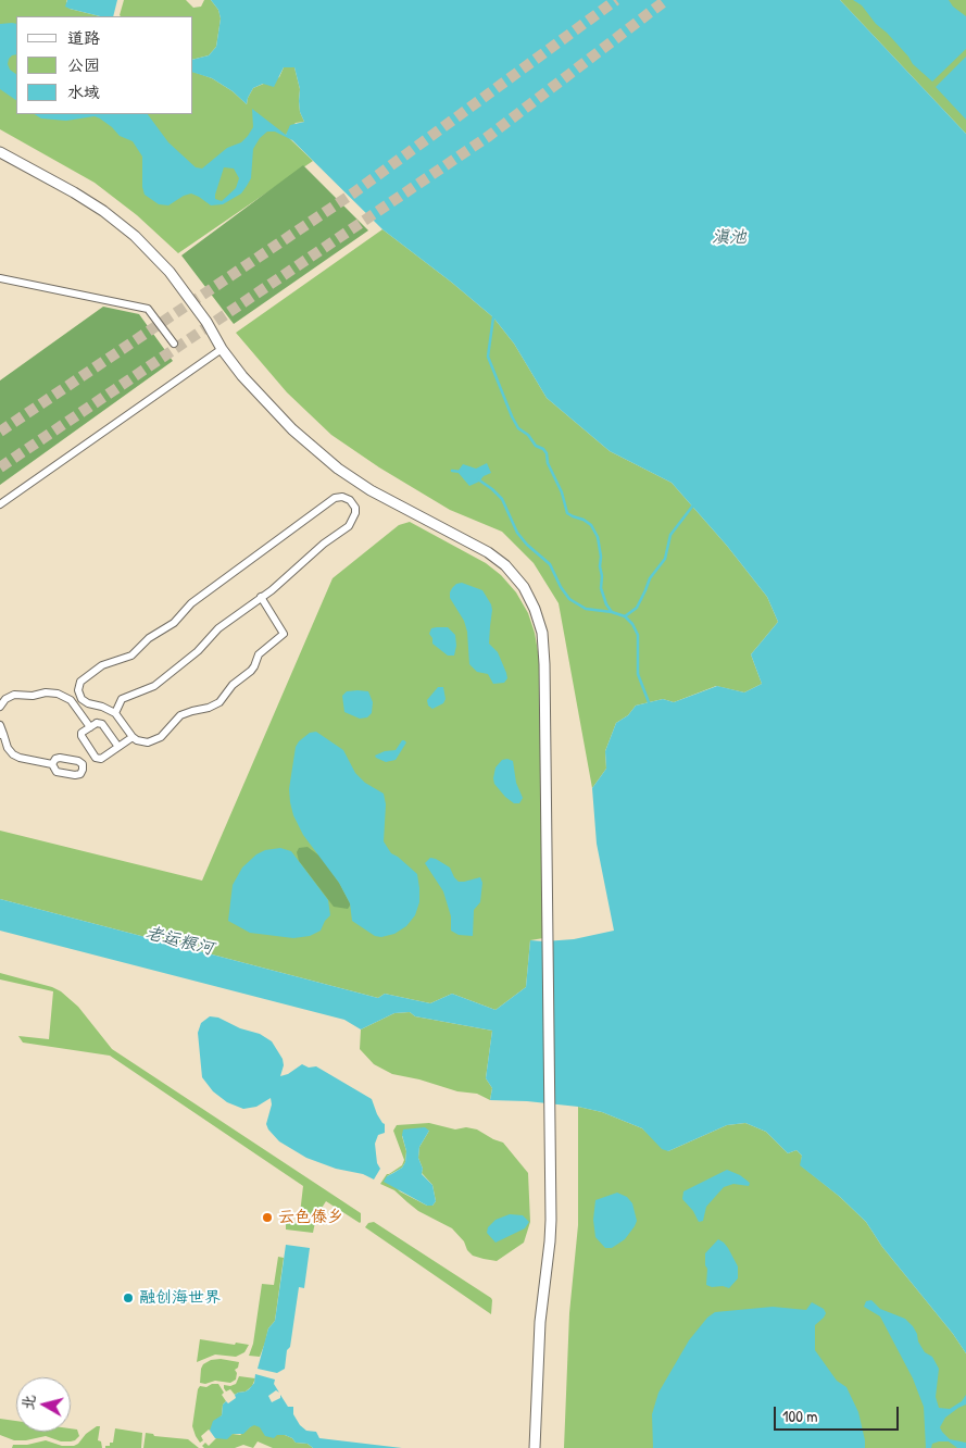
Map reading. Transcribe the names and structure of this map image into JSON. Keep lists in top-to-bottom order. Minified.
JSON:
{"water":["滇池","老运粮河"],"places":["云色傣乡","融创海世界"],"legend":["道路","公园","水域"],"scale_bar":"100 m","north":"left"}
